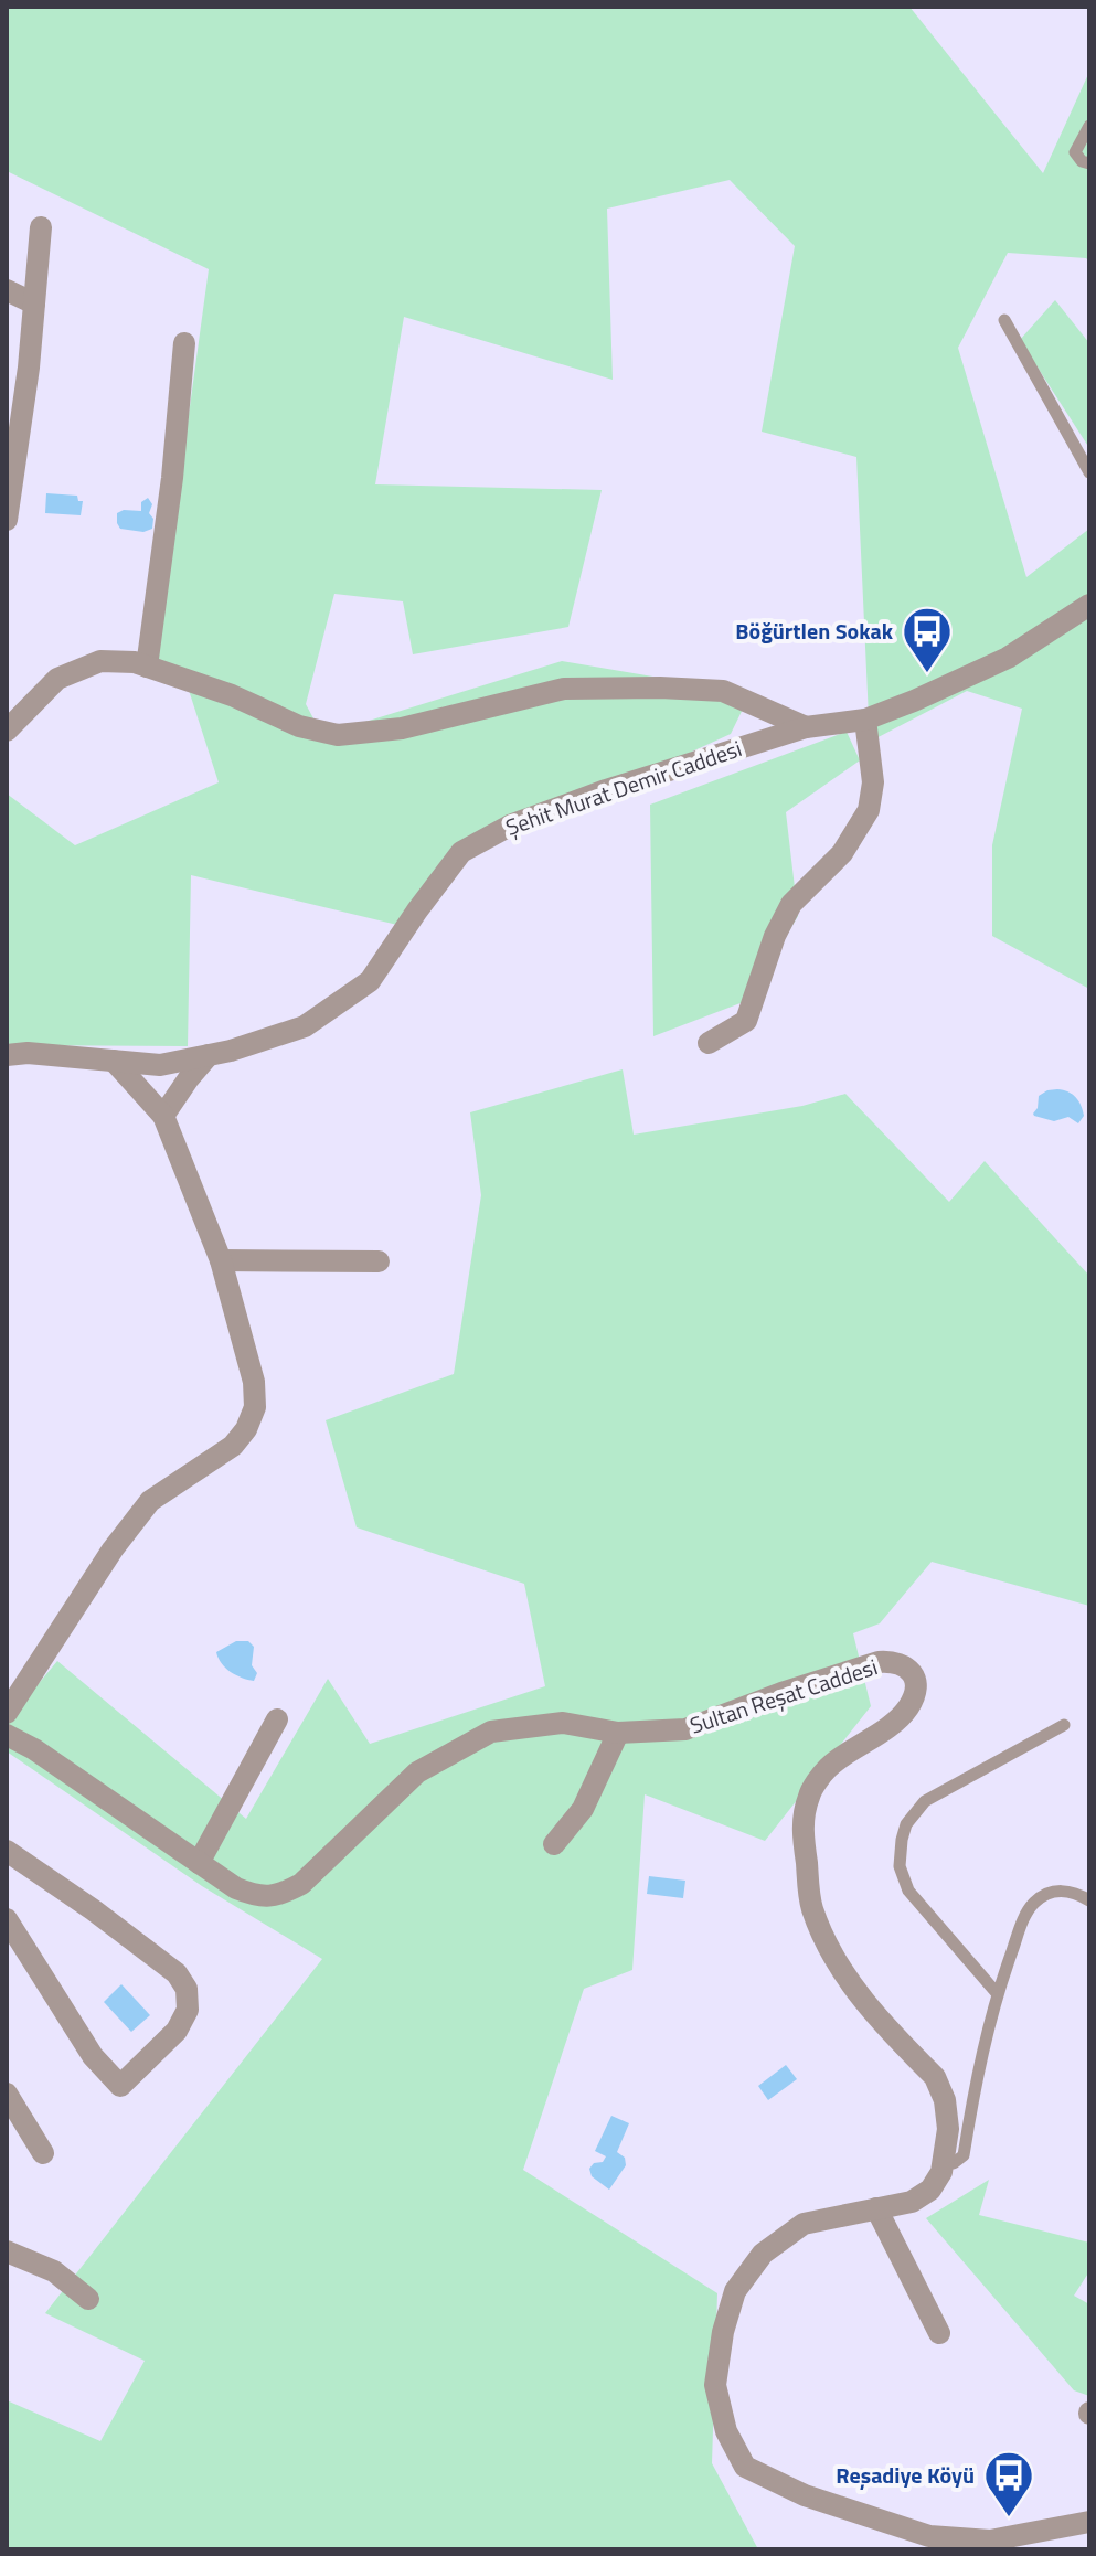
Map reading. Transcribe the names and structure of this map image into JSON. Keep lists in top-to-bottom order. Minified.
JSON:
{"streets":{"street":["Şehit Murat Demir Caddesi","Sultan Reşat Caddesi"]},"places":{"bus stop":["Böğürtlen Sokak","Reşadiye Köyü"]}}
